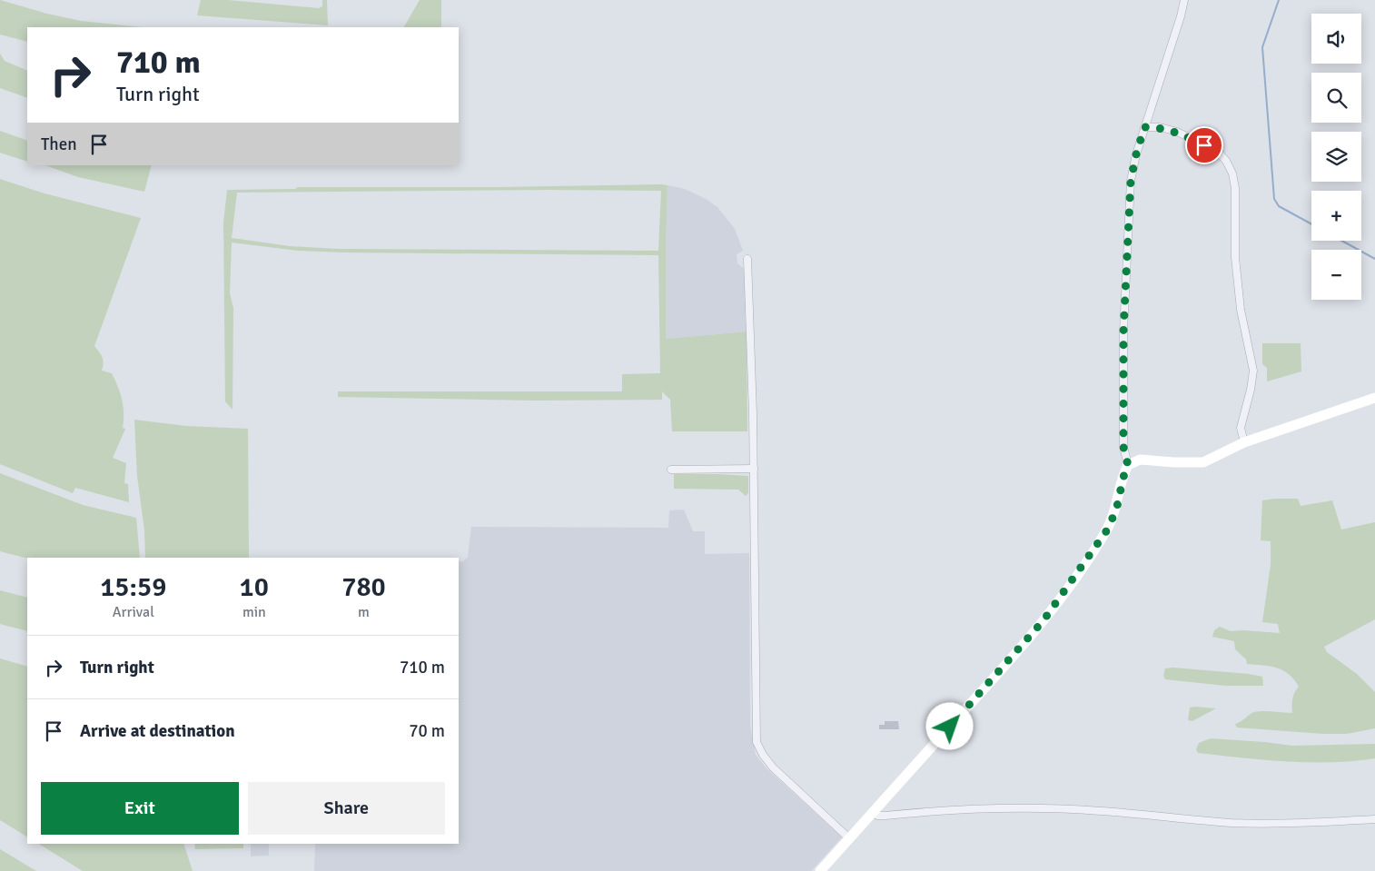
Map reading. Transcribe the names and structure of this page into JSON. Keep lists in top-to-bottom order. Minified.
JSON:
{"page":{"map_buttons":["+","−"],"turn":["710 m","Turn right"],"then":"Then","eta":["15:59","Arrival","10","min","780","m"],"list":[{"name":"Turn right","value":"710 m"},{"name":"Arrive at destination","value":"70 m"}],"buttons":["Exit","Share"]}}
